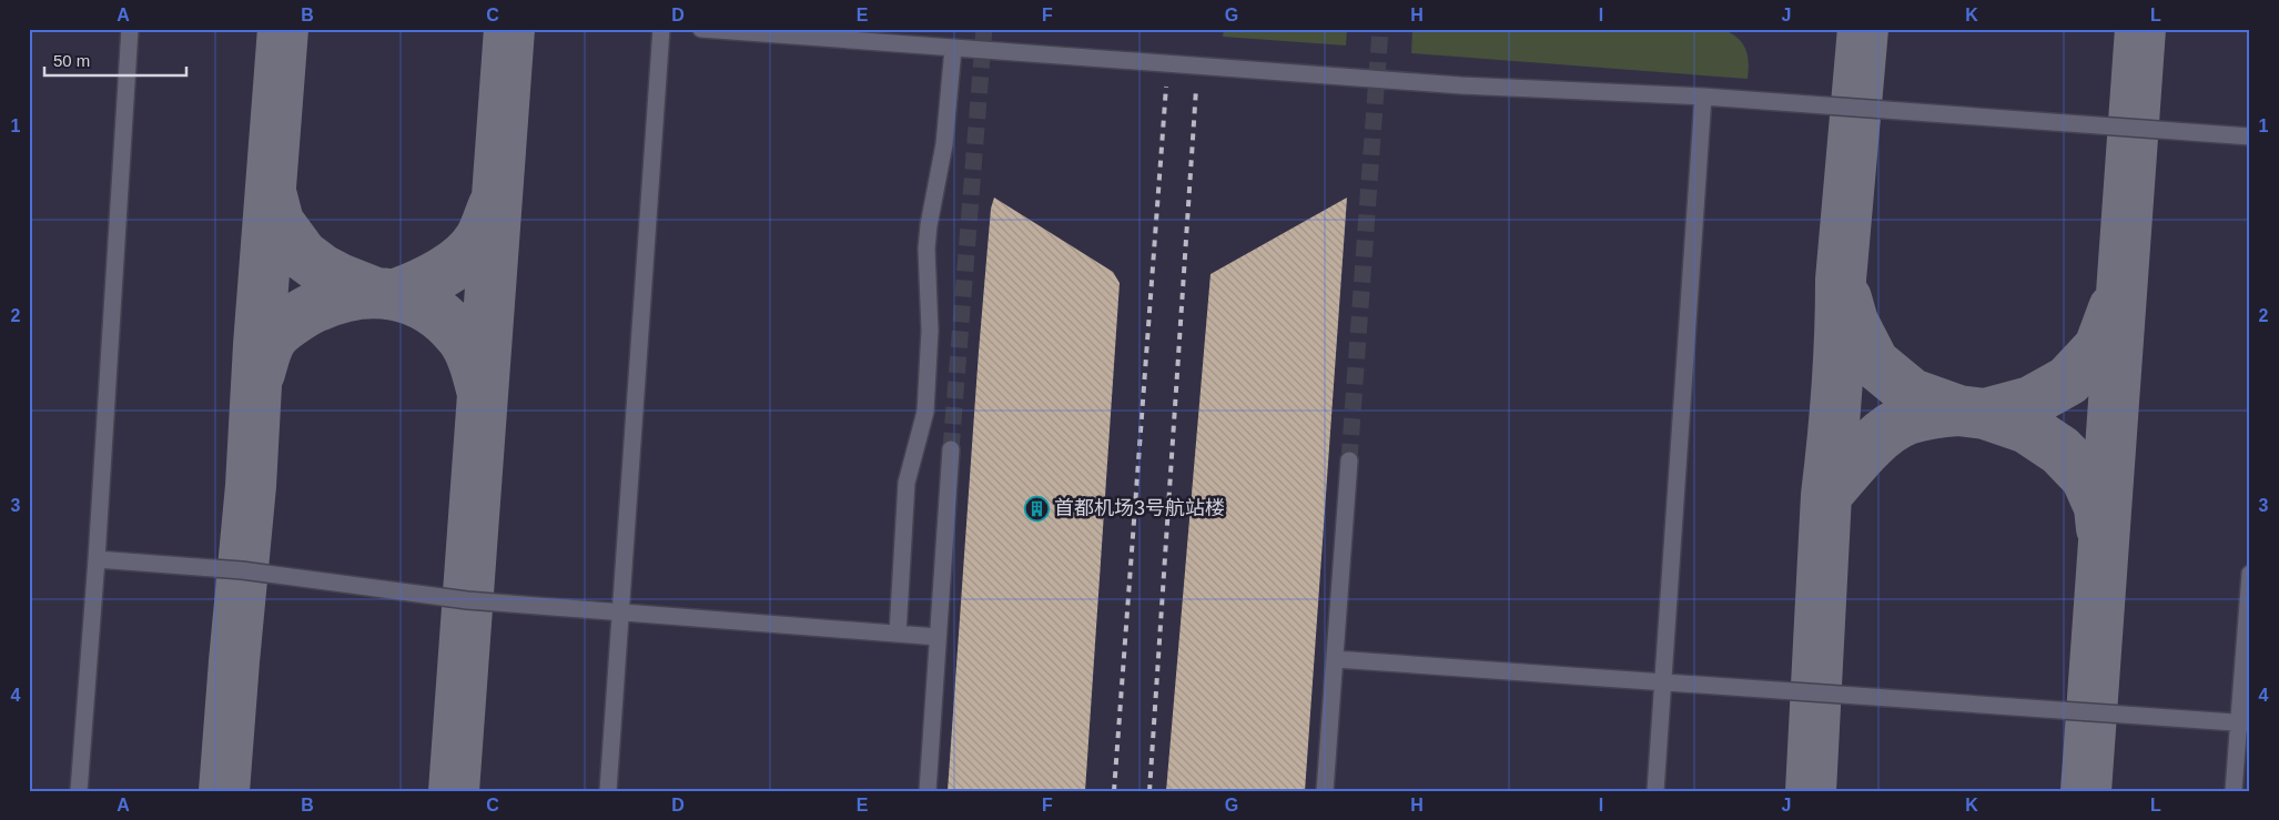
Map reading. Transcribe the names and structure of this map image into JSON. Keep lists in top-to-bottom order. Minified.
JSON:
{"places":{"building":["首都机场3号航站楼"]},"scale_bar":"50 m","grid":{"columns":["A","B","C","D","E","F","G","H","I","J","K","L"],"rows":["1","2","3","4"]}}
